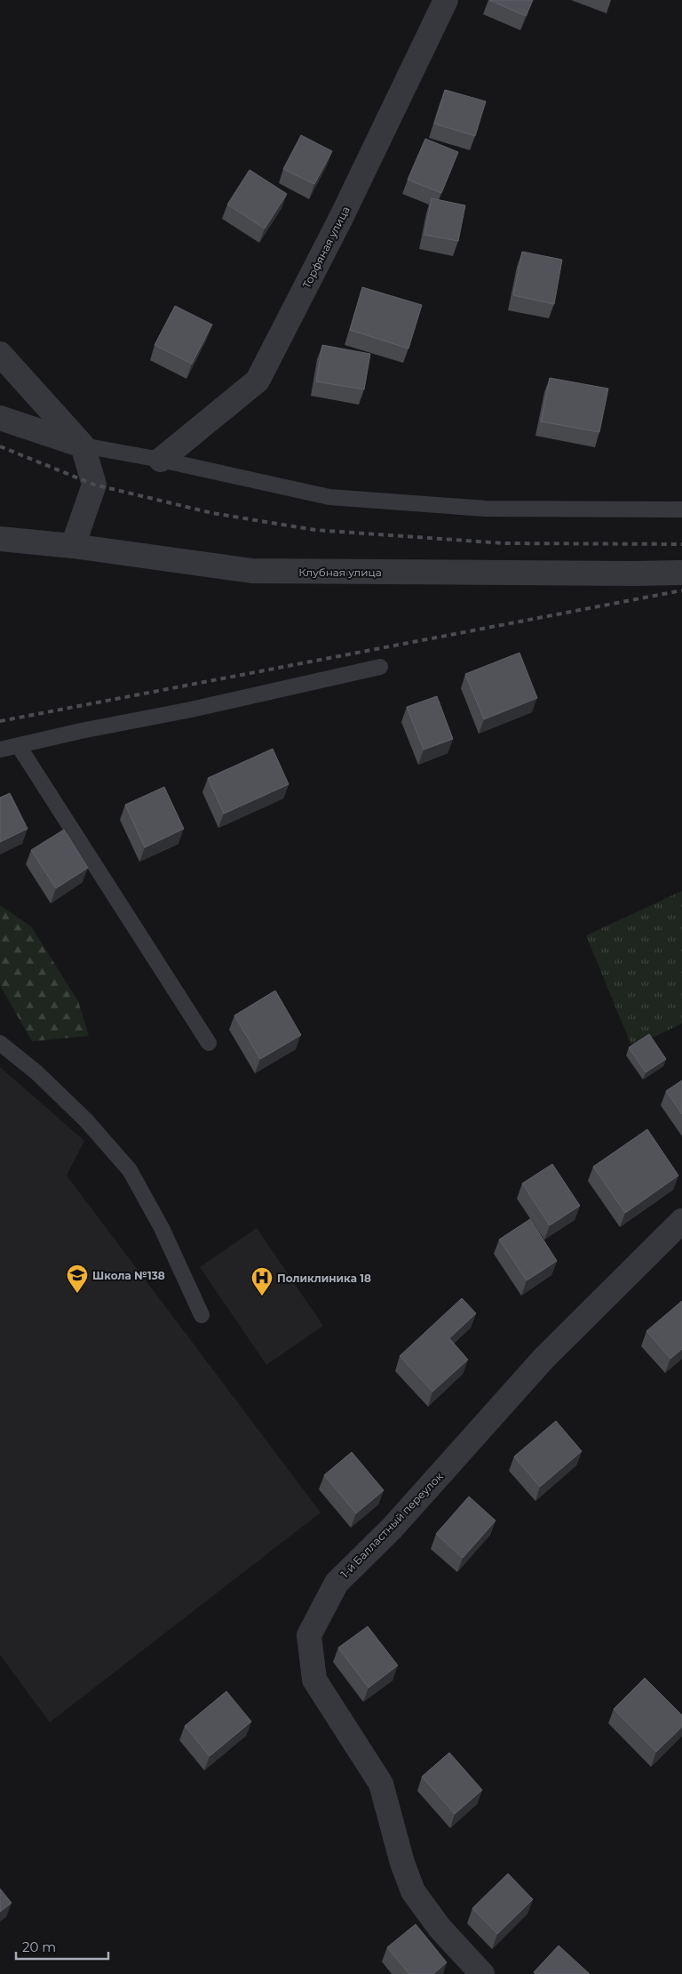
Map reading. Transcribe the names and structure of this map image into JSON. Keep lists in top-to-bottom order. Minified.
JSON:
{"streets":{"street":["Торфяная улица","Клубная улица","1-й Балластный переулок"]},"places":{"school or university":["Школа №138"],"hospital":["Поликлиника 18"]},"scale_bar":"20 m"}
